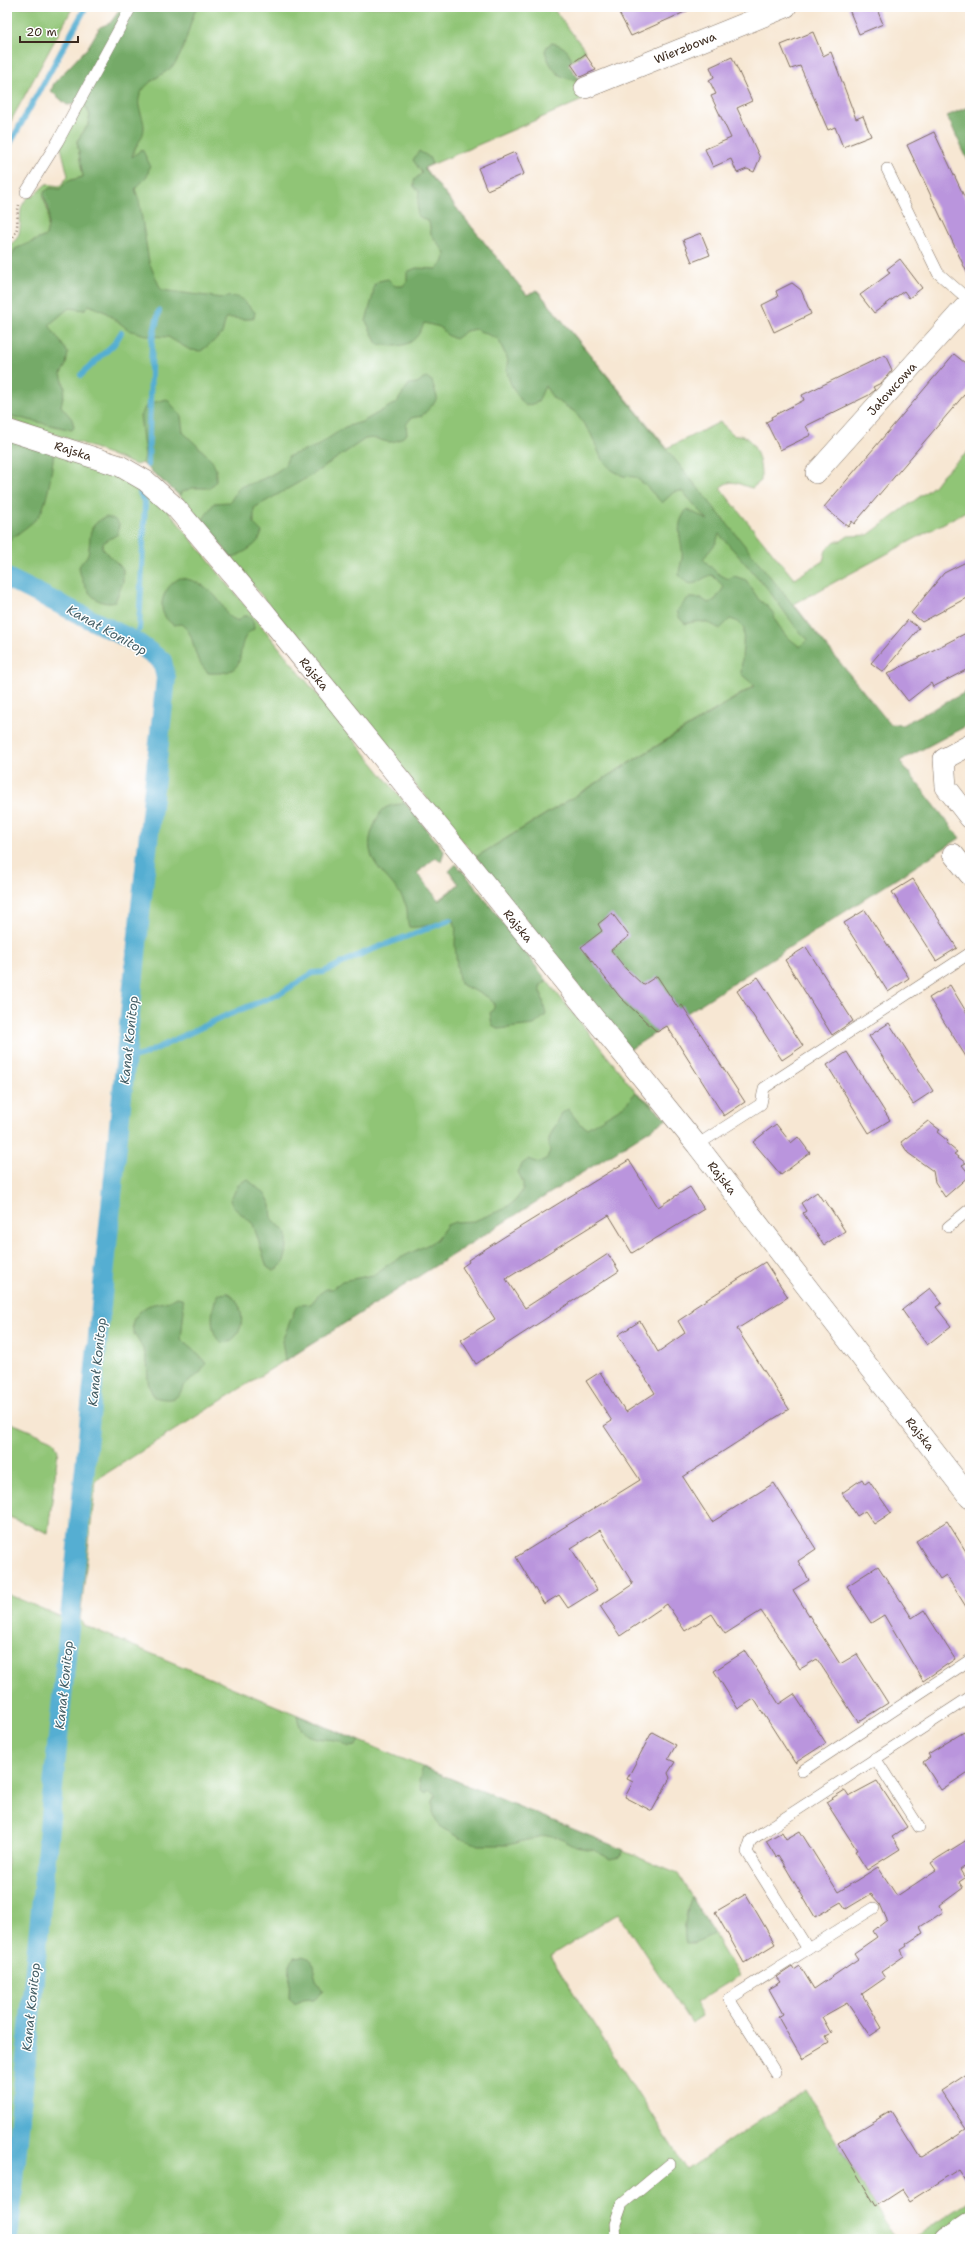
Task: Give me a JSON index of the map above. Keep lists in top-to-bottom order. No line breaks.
{"streets":{"street":["Wierzbowa","Jałowcowa","Rajska"]},"water":["Kanał Konitop"],"scale_bar":"20 m"}
